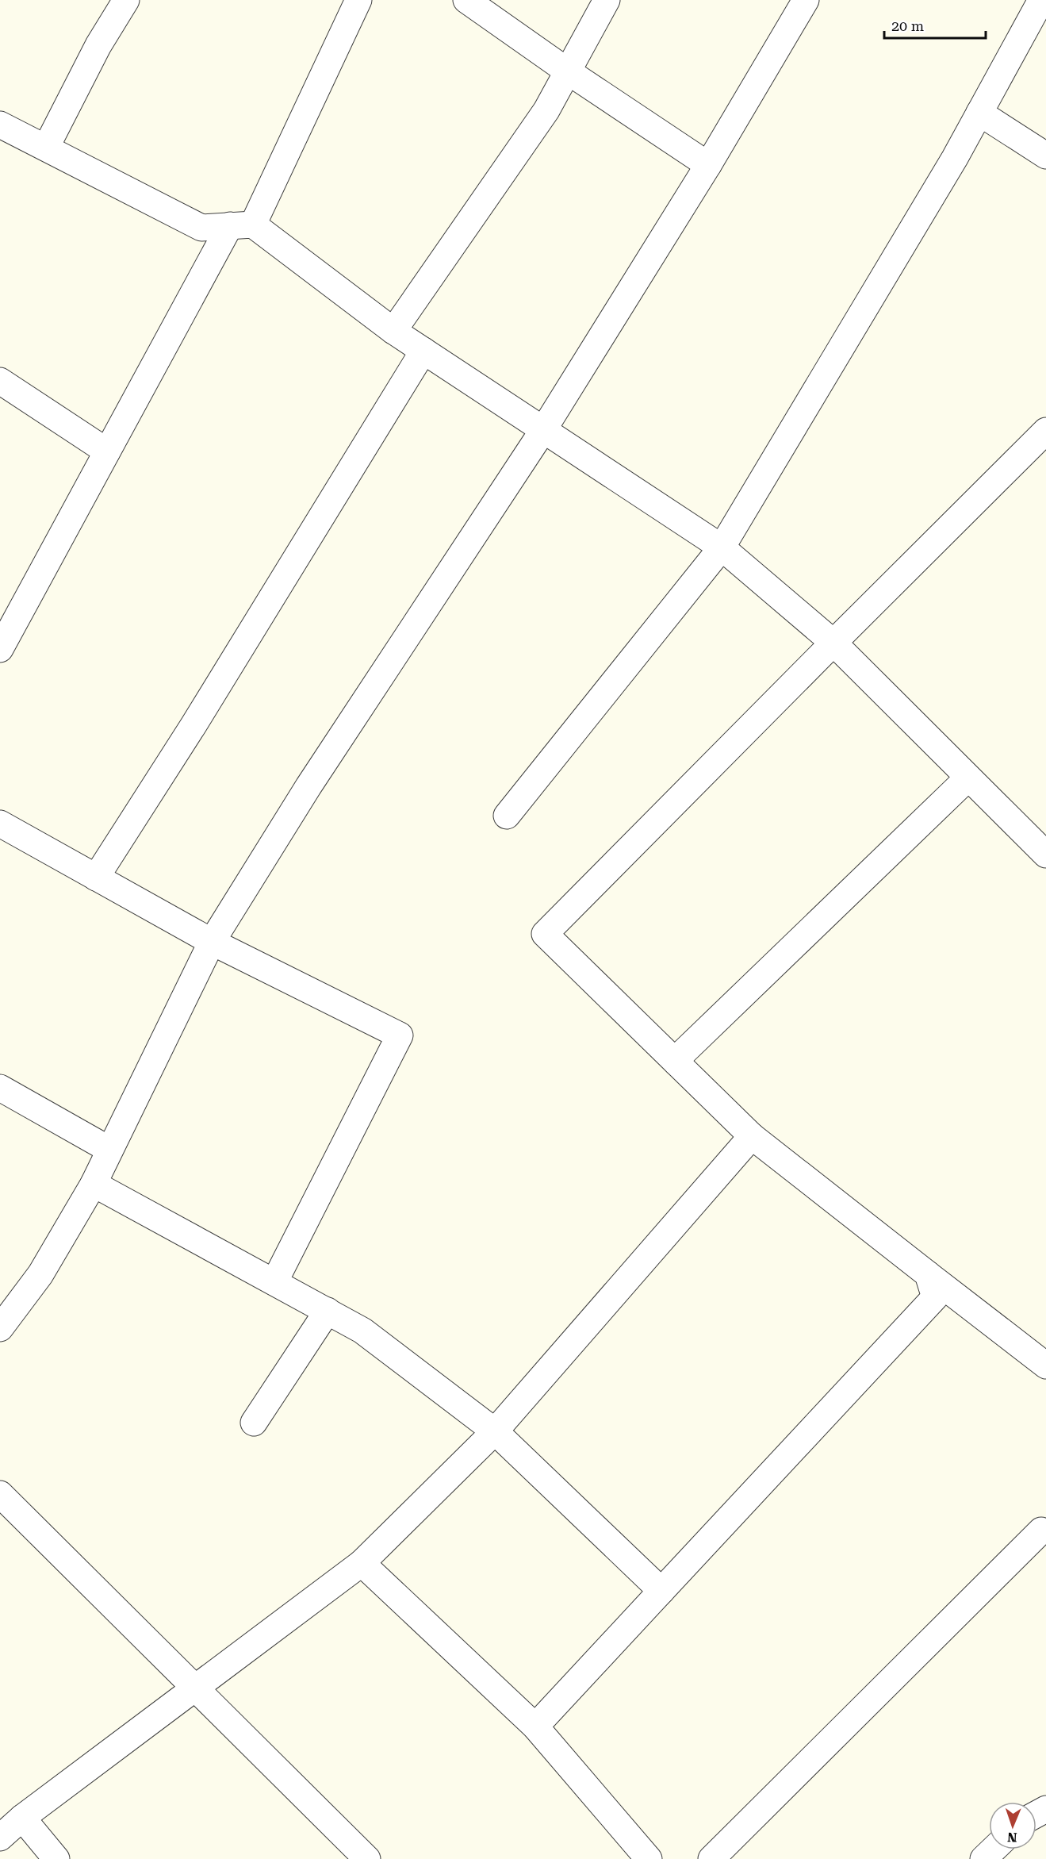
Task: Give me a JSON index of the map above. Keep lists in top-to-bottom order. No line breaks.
{"scale_bar":"20 m","north":"bottom"}
